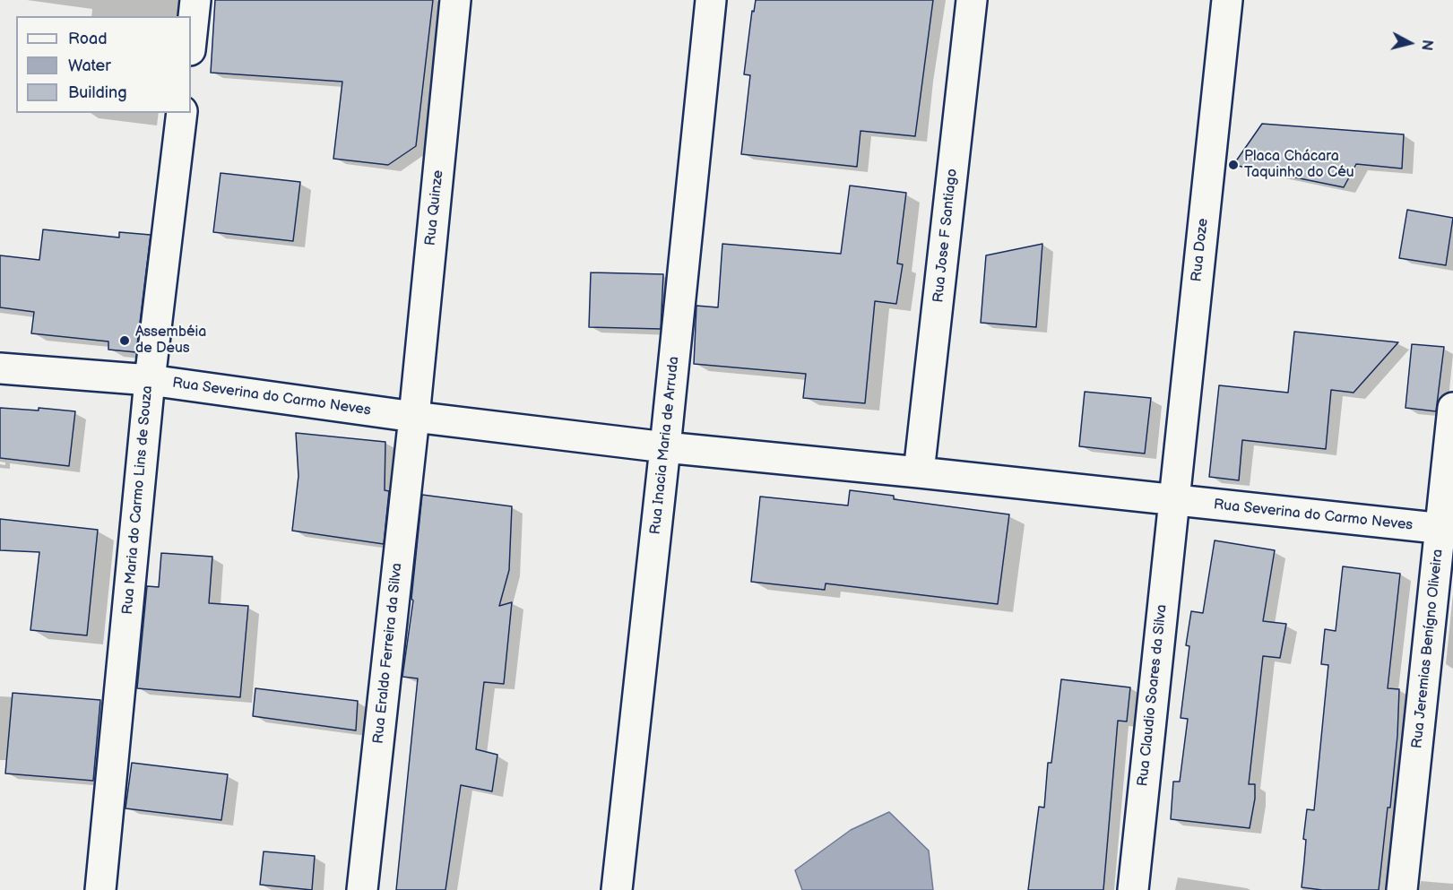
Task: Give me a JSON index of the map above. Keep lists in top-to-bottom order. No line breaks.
{"streets":{"street":["Rua Quinze","Rua Jose F Santiago","Rua Doze","Rua Severina do Carmo Neves","Rua Inacia Maria de Arruda","Rua Maria do Carmo Lins de Souza","Rua Jeremias Benígno Oliveira","Rua Eraldo Ferreira da Silva","Rua Claudio Soares da Silva"]},"crossings":[["Rua Quinze","Rua Severina do Carmo Neves"],["Rua Quinze","Rua Eraldo Ferreira da Silva"],["Rua Jose F Santiago","Rua Severina do Carmo Neves"],["Rua Doze","Rua Severina do Carmo Neves"],["Rua Doze","Rua Claudio Soares da Silva"],["Rua Severina do Carmo Neves","Rua Inacia Maria de Arruda"],["Rua Severina do Carmo Neves","Rua Maria do Carmo Lins de Souza"],["Rua Severina do Carmo Neves","Rua Jeremias Benígno Oliveira"],["Rua Severina do Carmo Neves","Rua Eraldo Ferreira da Silva"],["Rua Severina do Carmo Neves","Rua Claudio Soares da Silva"]],"places":["Placa Chácara Taquinho do Céu","Assembéia de Deus"],"legend":["Road","Water","Building"],"north":"right"}
